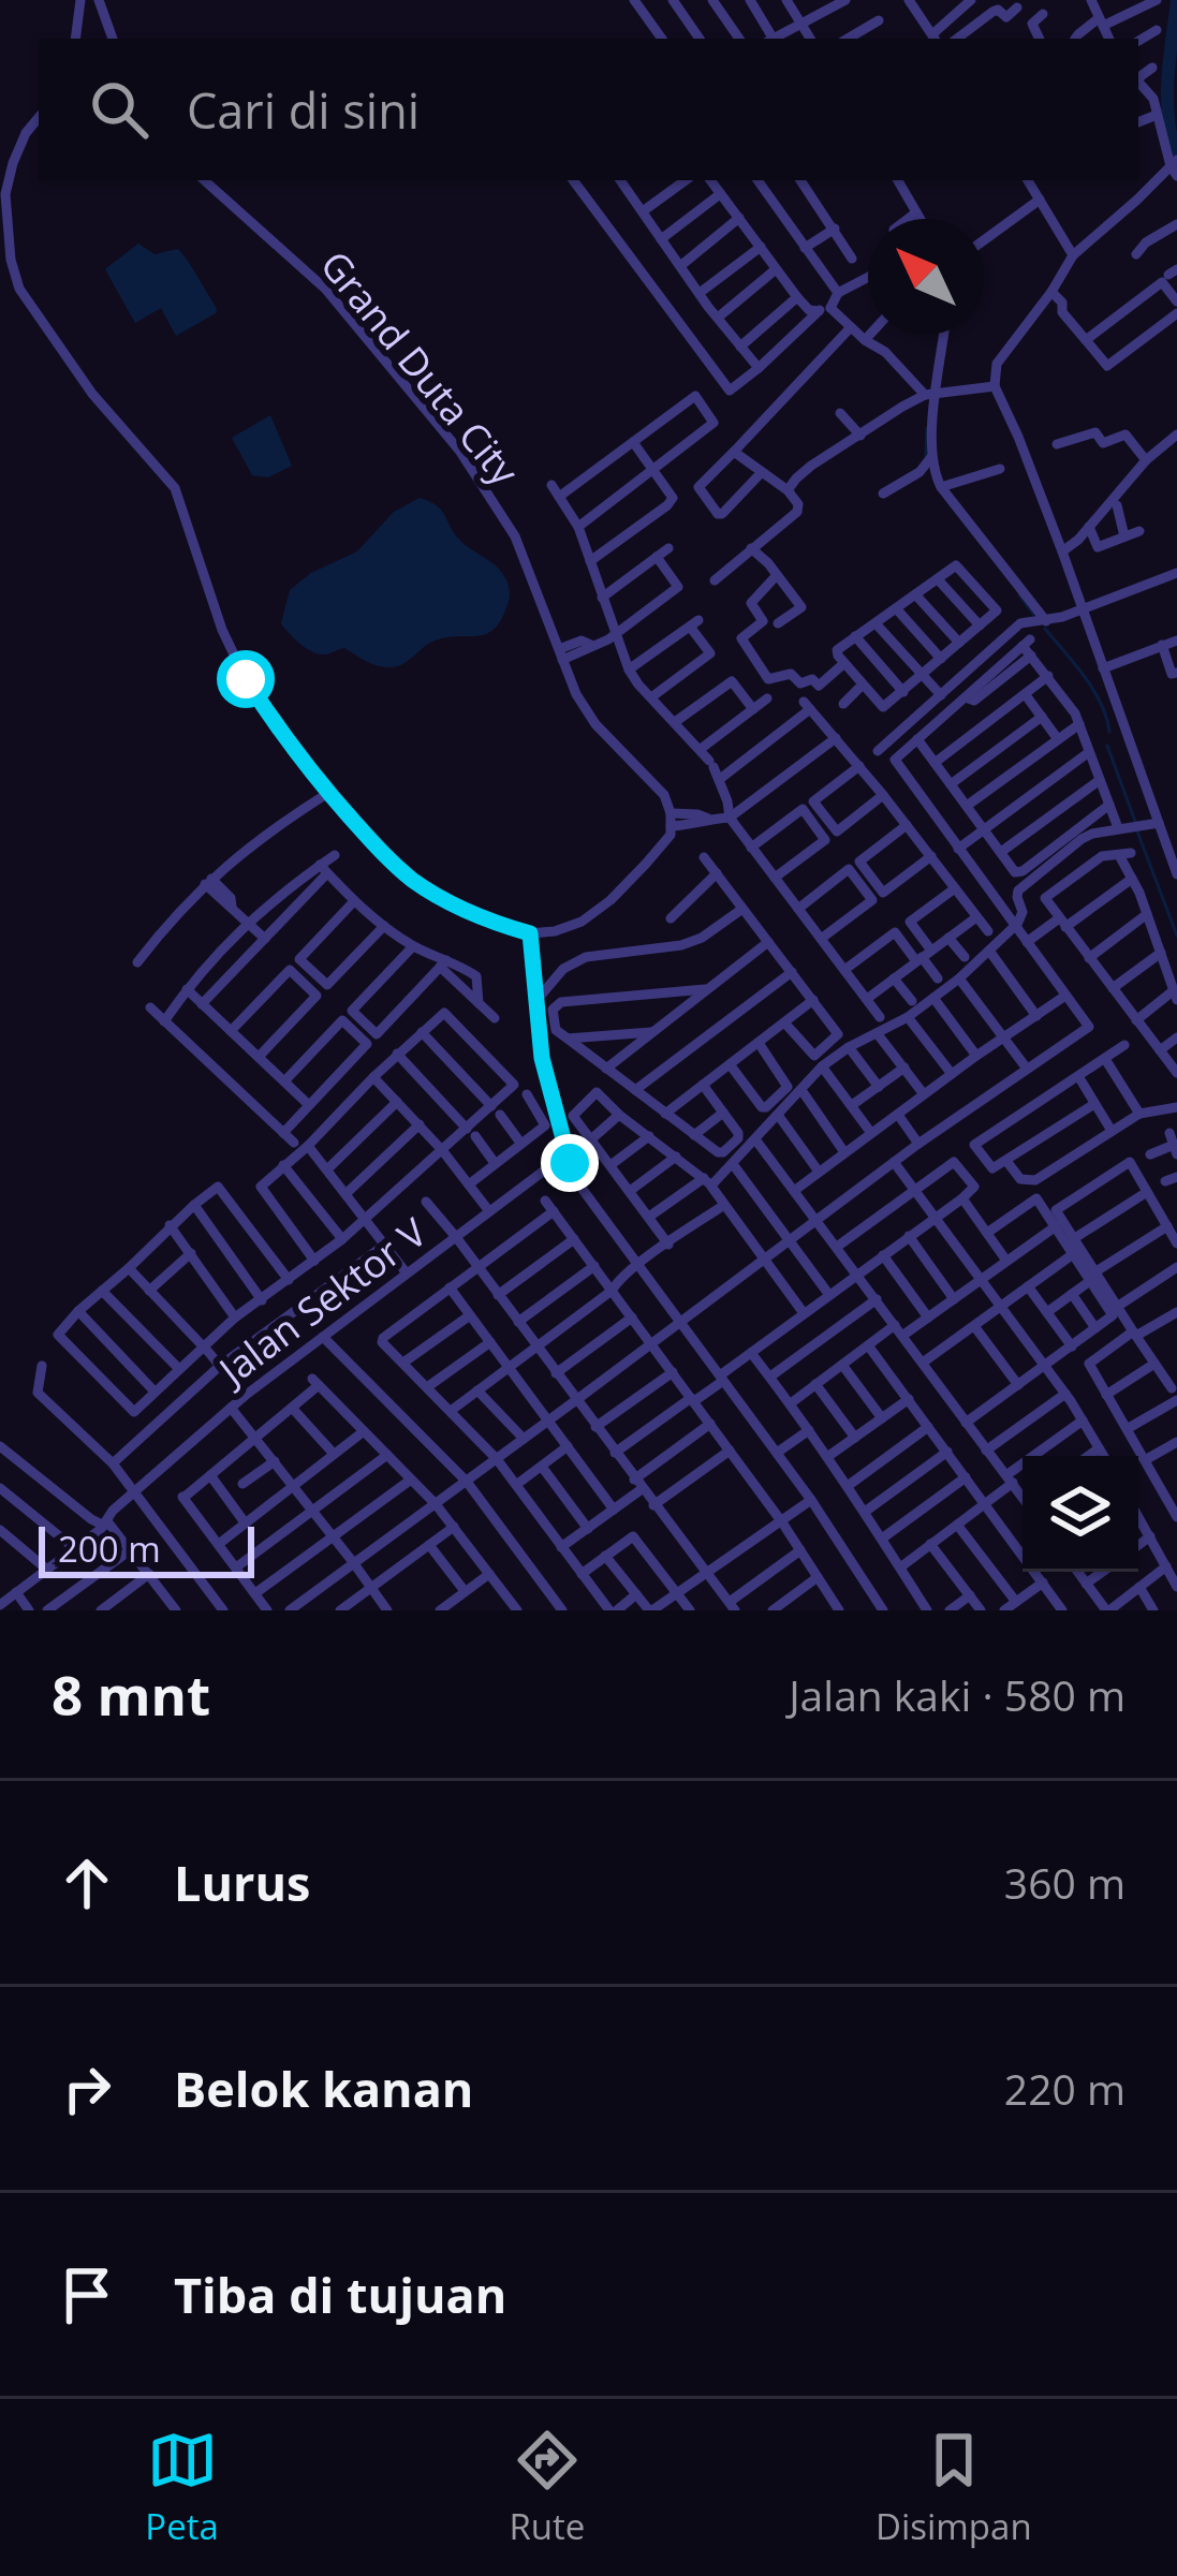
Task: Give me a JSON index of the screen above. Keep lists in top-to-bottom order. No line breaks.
{"streets":{"street":["Grand Duta City","Jalan Sektor V"]},"scale_bar":"200 m","north":"top left","page":{"search":"Cari di sini","scale":"200 m","heading":["8 mnt","Jalan kaki · 580 m"],"list":[["Lurus","360 m"],["Belok kanan","220 m"],"Tiba di tujuan"],"nav":["Peta","Rute","Disimpan"]}}
